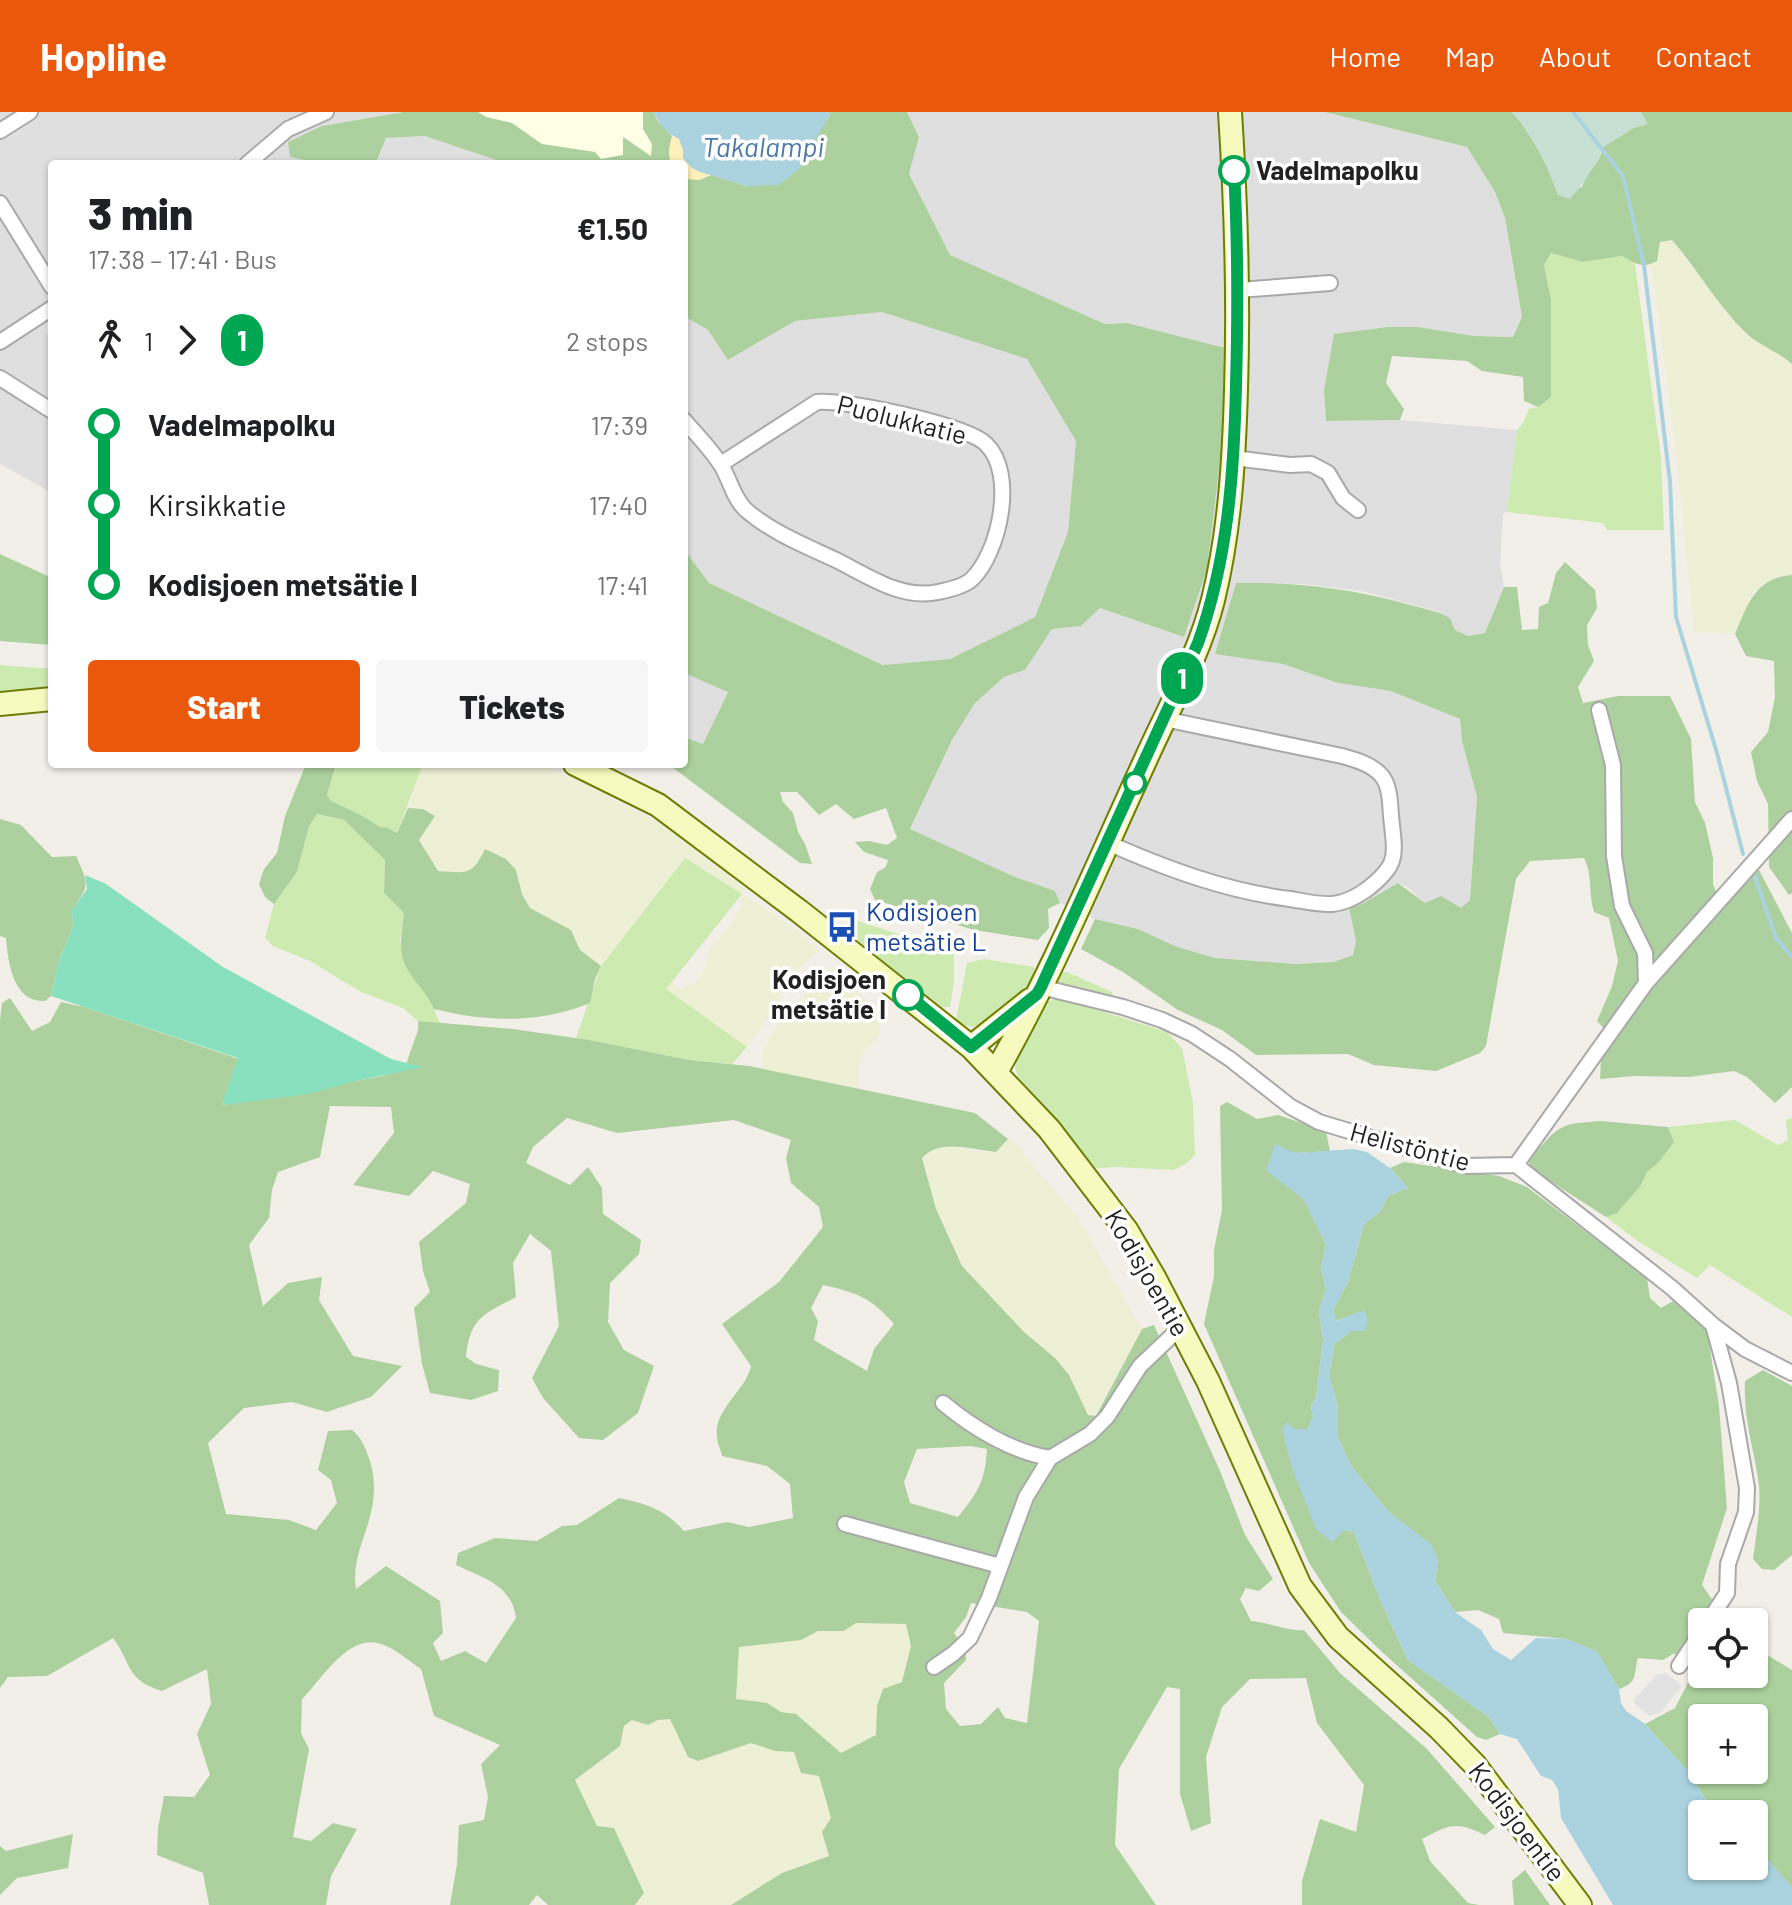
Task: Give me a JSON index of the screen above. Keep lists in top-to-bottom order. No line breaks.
{"streets":{"street":["Puolukkatie","Helistöntie","Kodisjoentie"]},"water":["Takalampi"],"places":{"other":["Vadelmapolku","Kodisjoen metsätie I"],"bus stop":["Kodisjoen metsätie L"]},"lines":["bus line 1"],"page":{"header":"Hopline","nav":["Home","Map","About","Contact"],"on_map":"1","heading":["3 min","17:38 – 17:41 · Bus","€1.50"],"legs":["1","1","2 stops"],"list":[{"name":"Vadelmapolku","value":"17:39"},{"name":"Kirsikkatie","value":"17:40"},{"name":"Kodisjoen metsätie I","value":"17:41"}],"buttons":["Start","Tickets"],"map_buttons":["+","−"]}}
